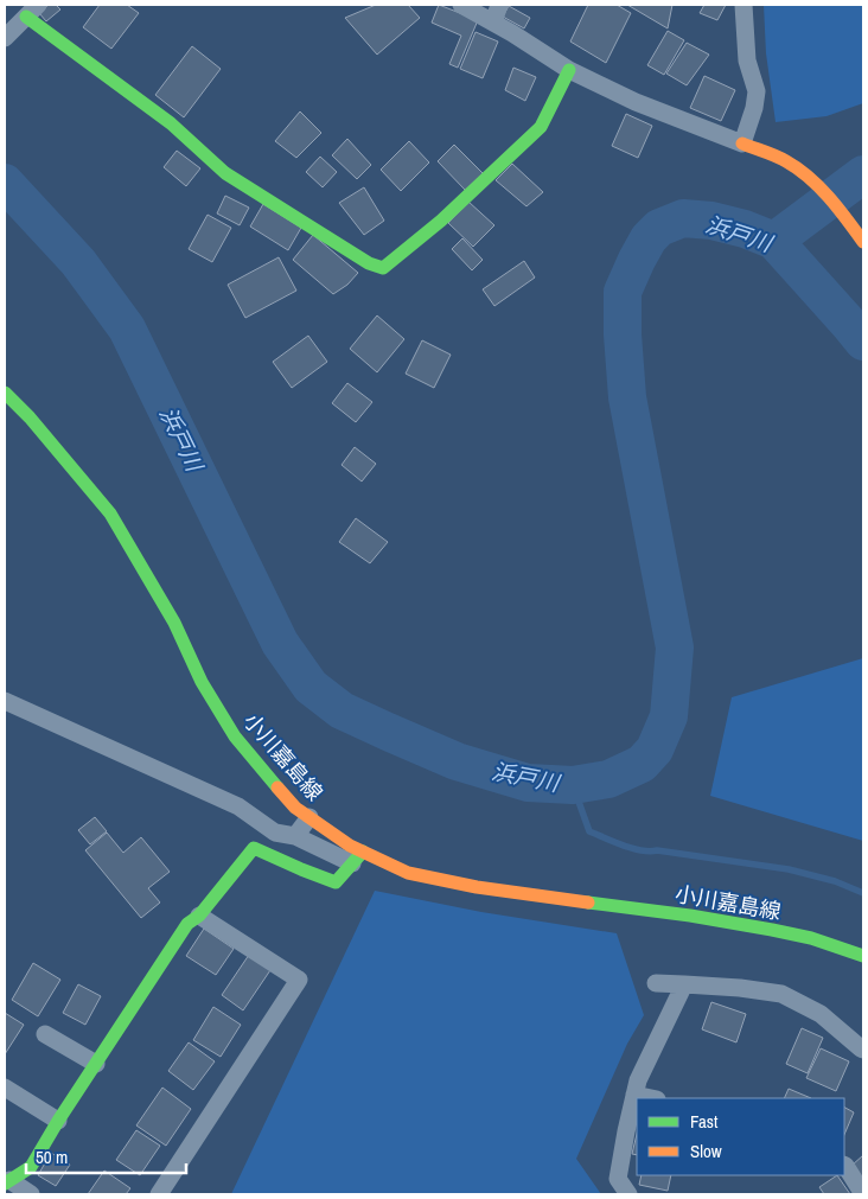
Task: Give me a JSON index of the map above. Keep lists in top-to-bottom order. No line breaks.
{"streets":{"street":["小川嘉島線"]},"water":["浜戸川"],"legend":["Fast","Slow"],"scale_bar":"50 m"}
